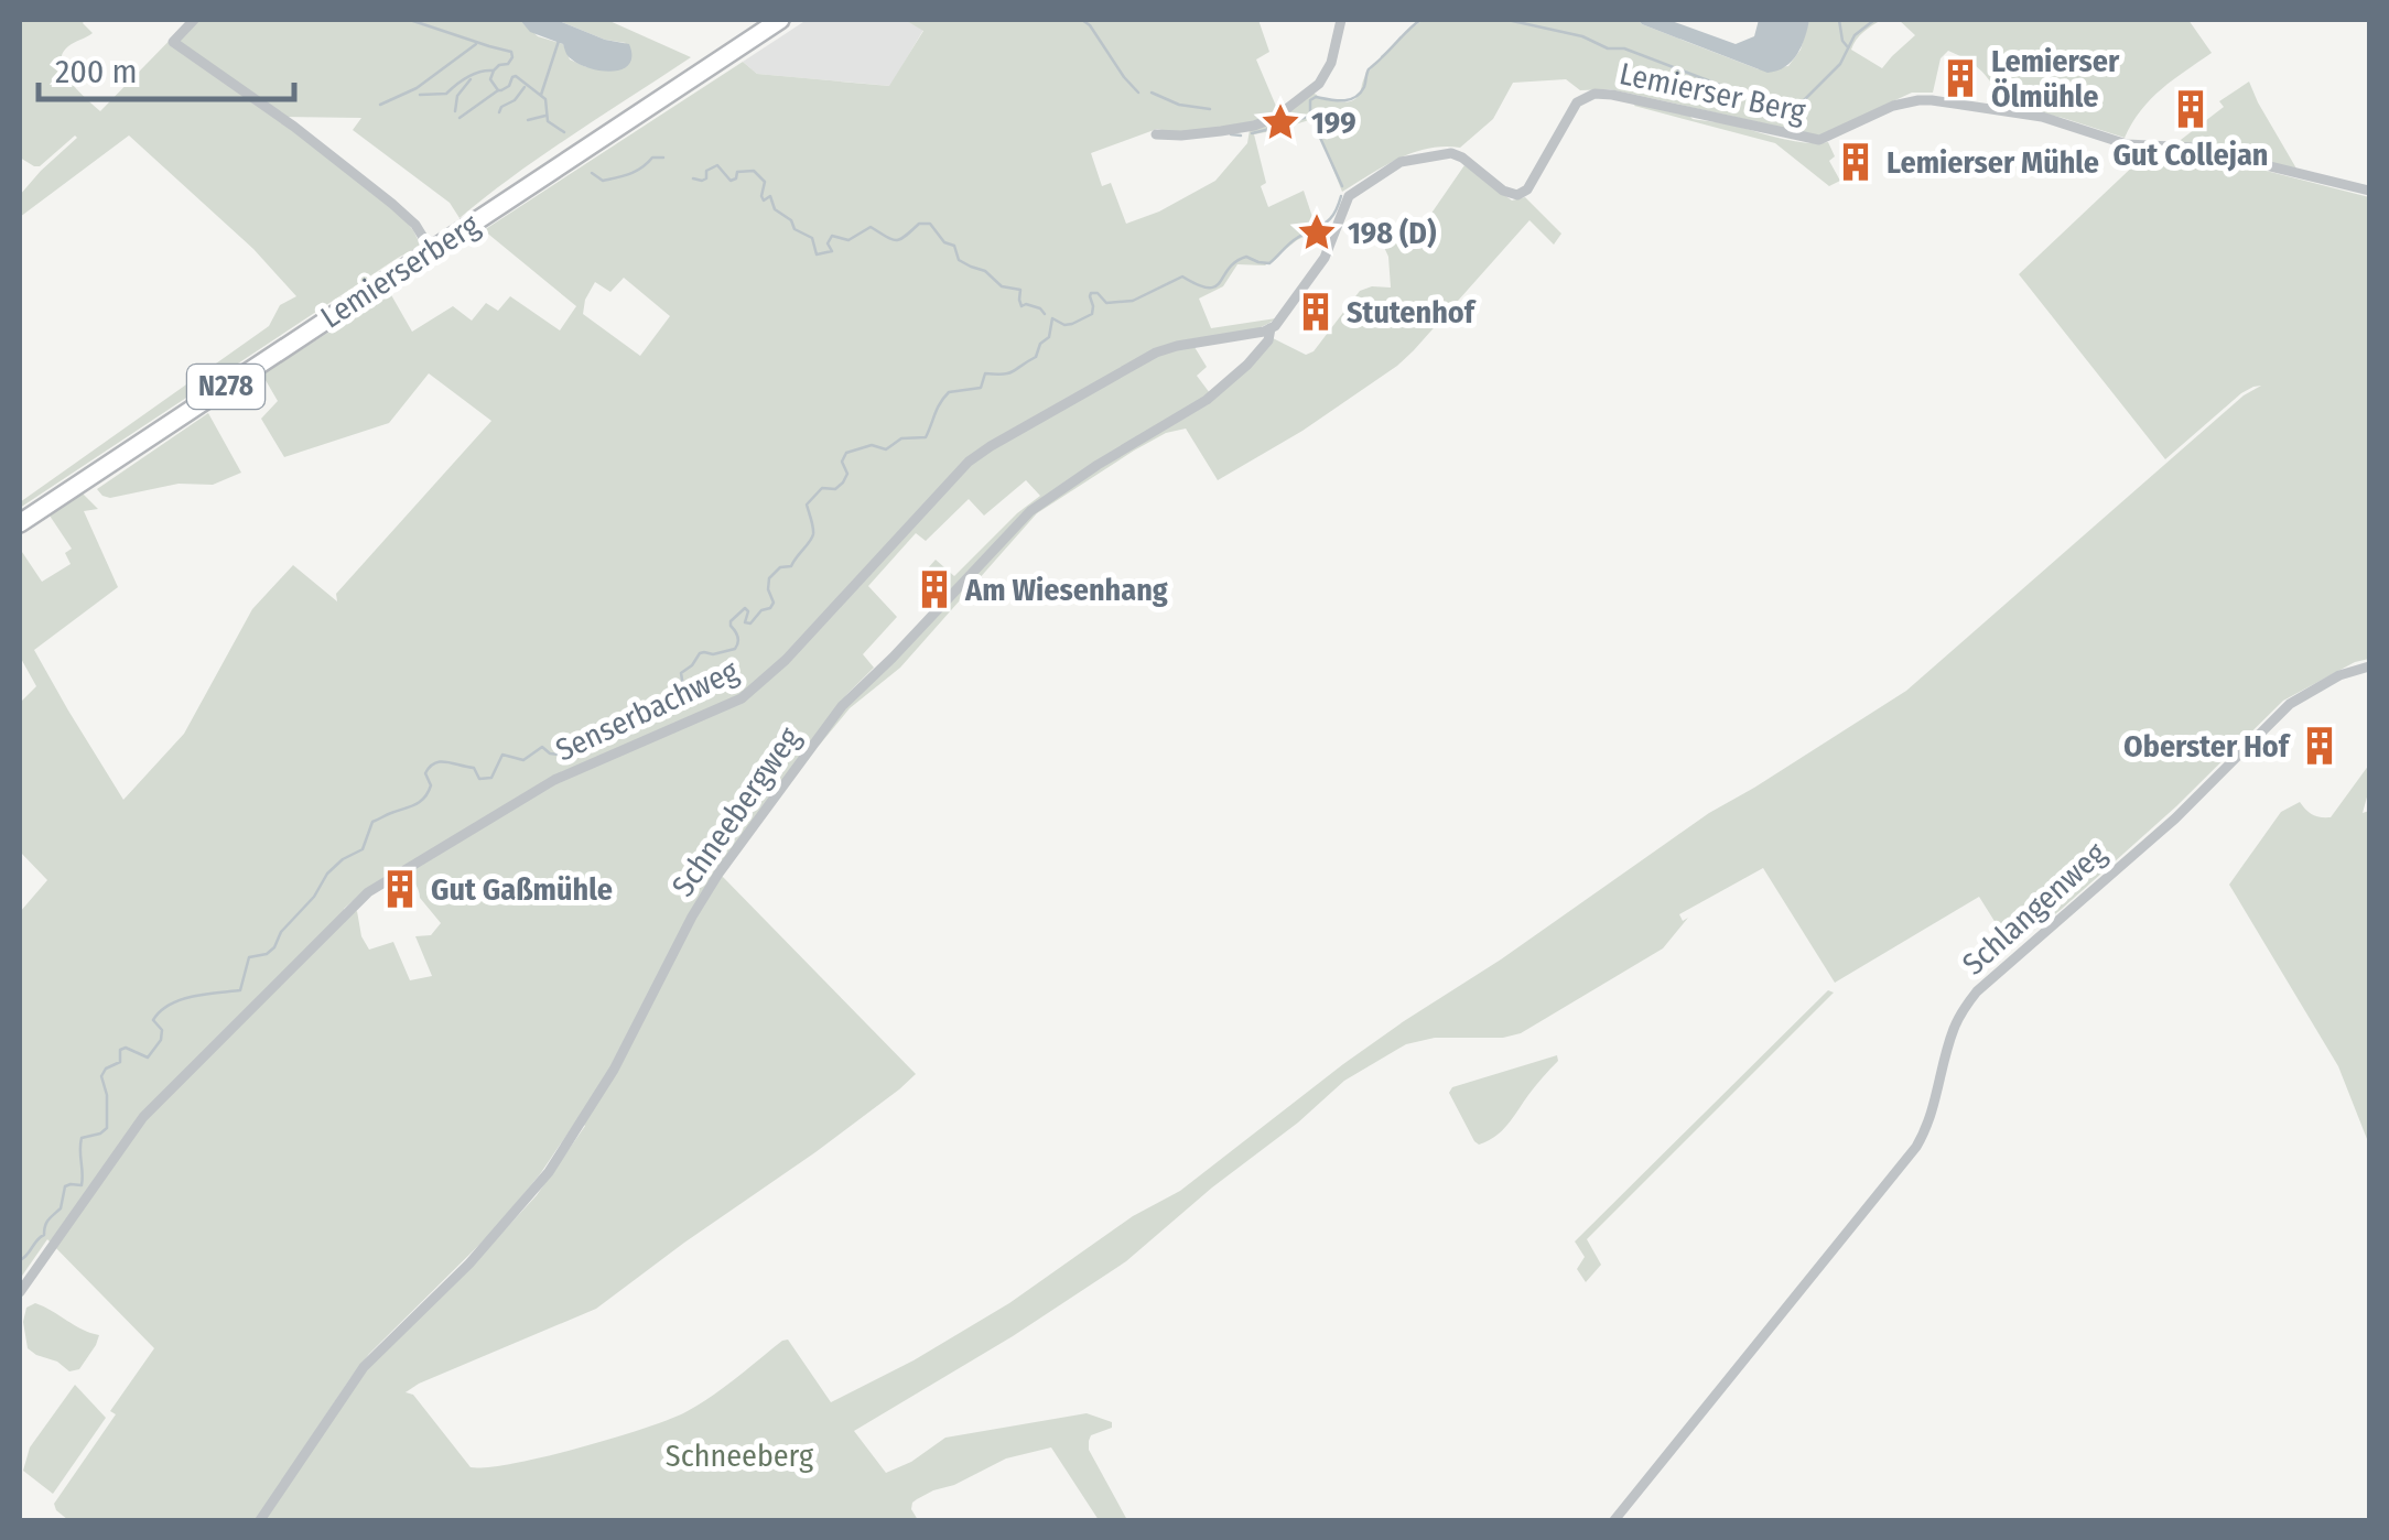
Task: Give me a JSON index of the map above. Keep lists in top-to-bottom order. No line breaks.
{"streets":{"main road":["Lemierserberg","N278"],"street":["Lemierser Berg","Senserbachweg","Schneebergweg","Schlangenweg"]},"crossings":[["Lemierser Berg","Senserbachweg"],["Lemierser Berg","Schneebergweg"],["Senserbachweg","Schneebergweg"]],"parks":["Schneeberg"],"places":{"building":["Lemierser Ölmühle","Gut Collejan","Lemierser Mühle","Stutenhof","Am Wiesenhang","Oberster Hof","Gut Gaßmühle"],"place":["199","198 (D)"]},"scale_bar":"200 m"}
